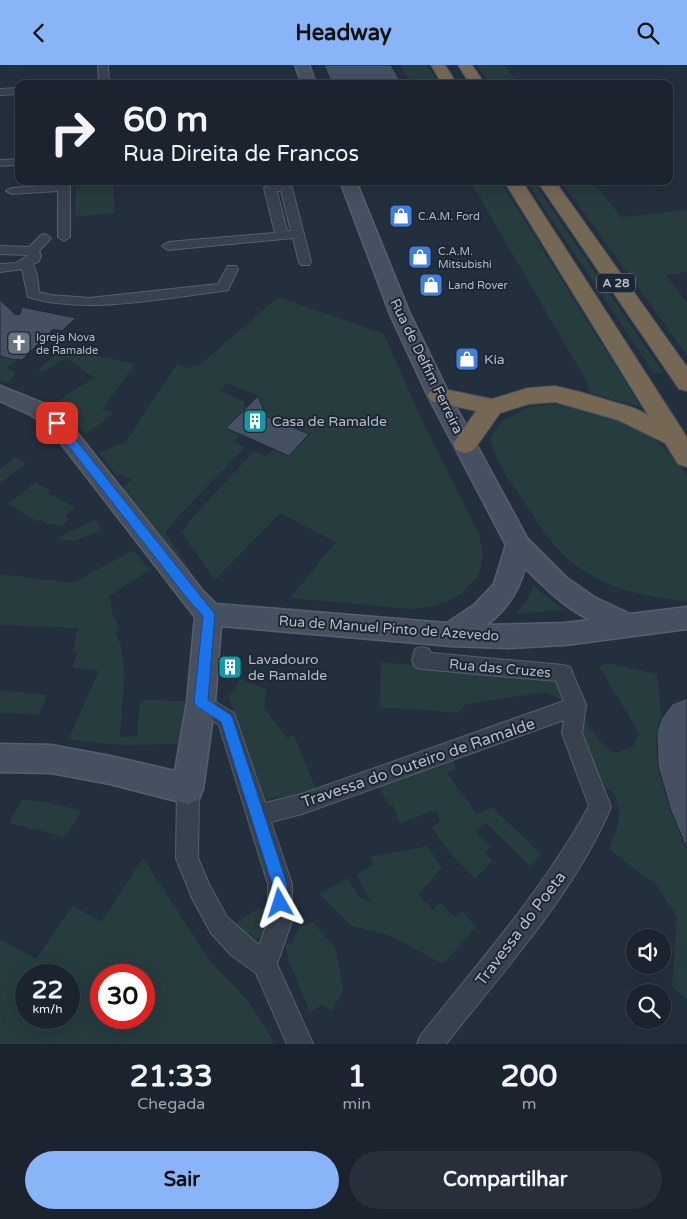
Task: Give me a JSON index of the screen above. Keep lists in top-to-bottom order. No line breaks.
{"streets":{"highway":["A 28"],"street":["Rua de Delfim Ferreira","Rua de Manuel Pinto de Azevedo","Rua das Cruzes","Travessa do Outeiro de Ramalde","Travessa do Poeta"]},"crossings":[["Rua de Delfim Ferreira","Rua de Manuel Pinto de Azevedo"],["Rua das Cruzes","Travessa do Outeiro de Ramalde"],["Rua das Cruzes","Travessa do Poeta"]],"places":{"shop":["C.A.M. Ford","C.A.M. Mitsubishi","Land Rover","Kia"],"church":["Igreja Nova de Ramalde"],"building":["Casa de Ramalde","Lavadouro de Ramalde"]},"page":{"header":"Headway","turn":["60 m","Rua Direita de Francos"],"speed":"22 km/h","limit":"30","eta":["21:33","Chegada","1","min","200","m"],"buttons":["Sair","Compartilhar"]}}
